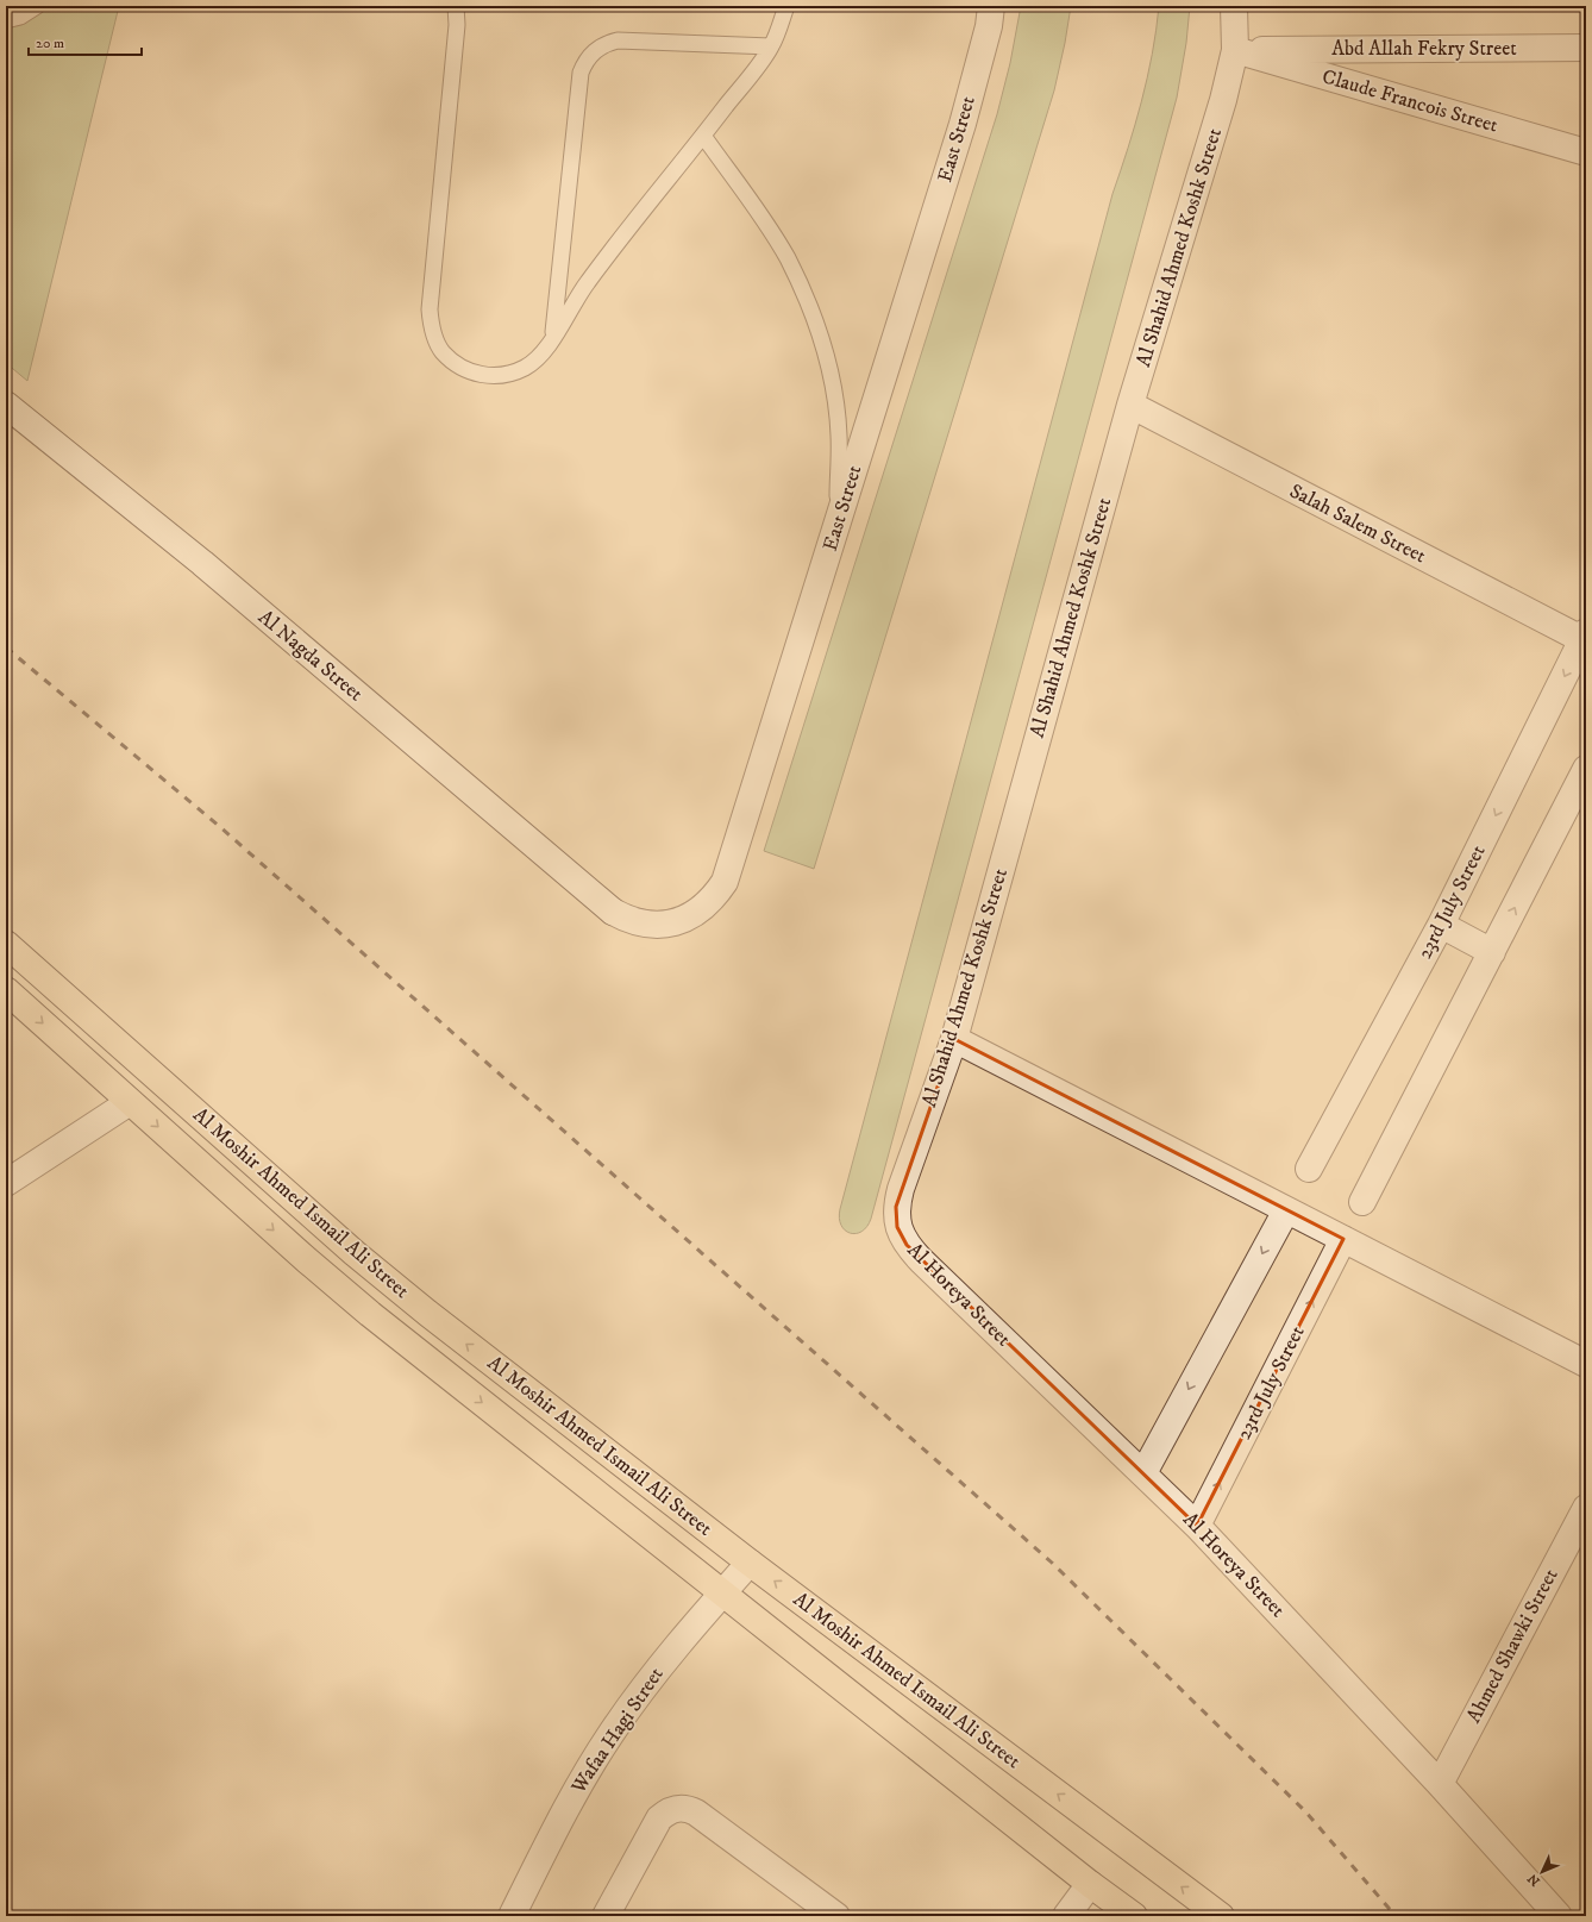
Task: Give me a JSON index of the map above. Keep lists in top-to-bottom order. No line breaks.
{"streets":{"main road":["Al Moshir Ahmed Ismail Ali Street"],"street":["Abd Allah Fekry Street","Claude Francois Street","East Street","Al Shahid Ahmed Koshk Street","Salah Salem Street","Al Nagda Street","23rd July Street","Al Horeya Street","Ahmed Shawki Street","Wafaa Hagi Street"]},"crossings":[["Abd Allah Fekry Street","Claude Francois Street"],["Abd Allah Fekry Street","Al Shahid Ahmed Koshk Street"],["Claude Francois Street","Al Shahid Ahmed Koshk Street"],["East Street","Al Nagda Street"],["Al Shahid Ahmed Koshk Street","Salah Salem Street"],["Al Shahid Ahmed Koshk Street","Al Horeya Street"],["Salah Salem Street","23rd July Street"],["23rd July Street","Al Horeya Street"],["Al Moshir Ahmed Ismail Ali Street","Wafaa Hagi Street"],["Al Horeya Street","Ahmed Shawki Street"]],"scale_bar":"20 m","north":"bottom left"}
